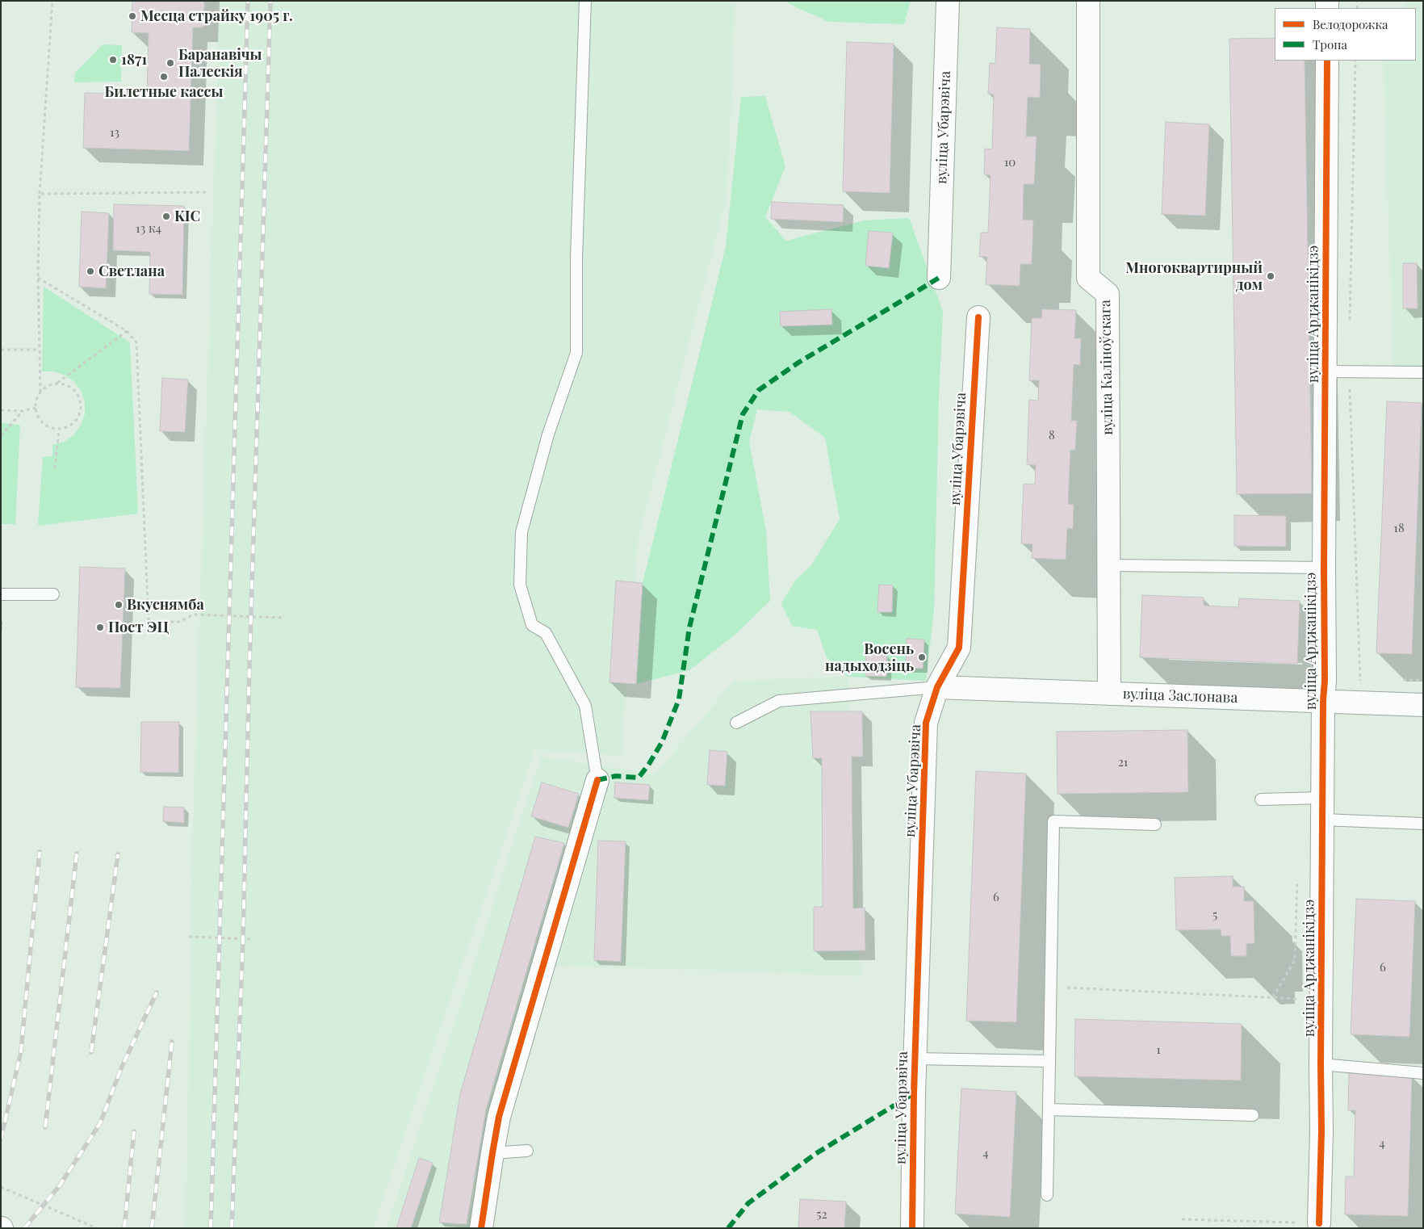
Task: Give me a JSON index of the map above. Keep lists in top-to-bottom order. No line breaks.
{"streets":{"street":["вуліца Убарэвіча","вуліца Арджанікідзэ","вуліца Каліноўскага","вуліца Заслонава"]},"crossings":[["вуліца Убарэвіча","вуліца Заслонава"],["вуліца Арджанікідзэ","вуліца Заслонава"],["вуліца Каліноўскага","вуліца Заслонава"]],"places":["Месца страйку 1905 г.","1871","Баранавічы Палескія","Билетные кассы","KIC","Светлана","Многоквартирный дом","Вкуснямба","Пост ЭЦ","Восень надыходзіць"],"house_numbers":["13","10","13 к4","8","18","21","6","5","6","1","4","4","52"],"legend":["Велодорожка","Тропа"]}
